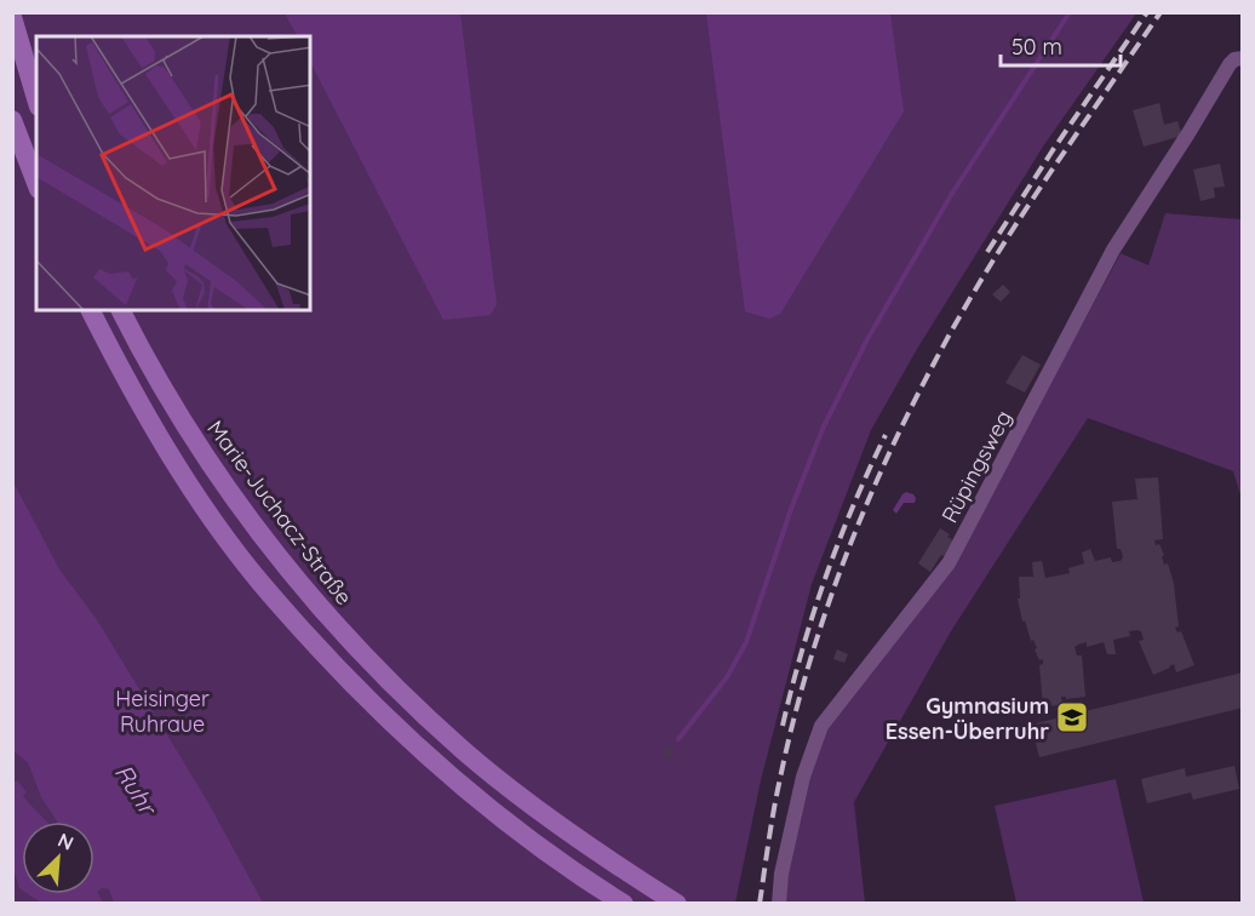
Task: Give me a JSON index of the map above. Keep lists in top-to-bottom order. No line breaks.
{"streets":{"main road":["Marie-Juchacz-Straße"],"street":["Rüpingsweg"]},"water":["Ruhr"],"parks":["Heisinger Ruhraue"],"places":{"school or university":["Gymnasium Essen-Überruhr"]},"scale_bar":"50 m","north":"top right"}
